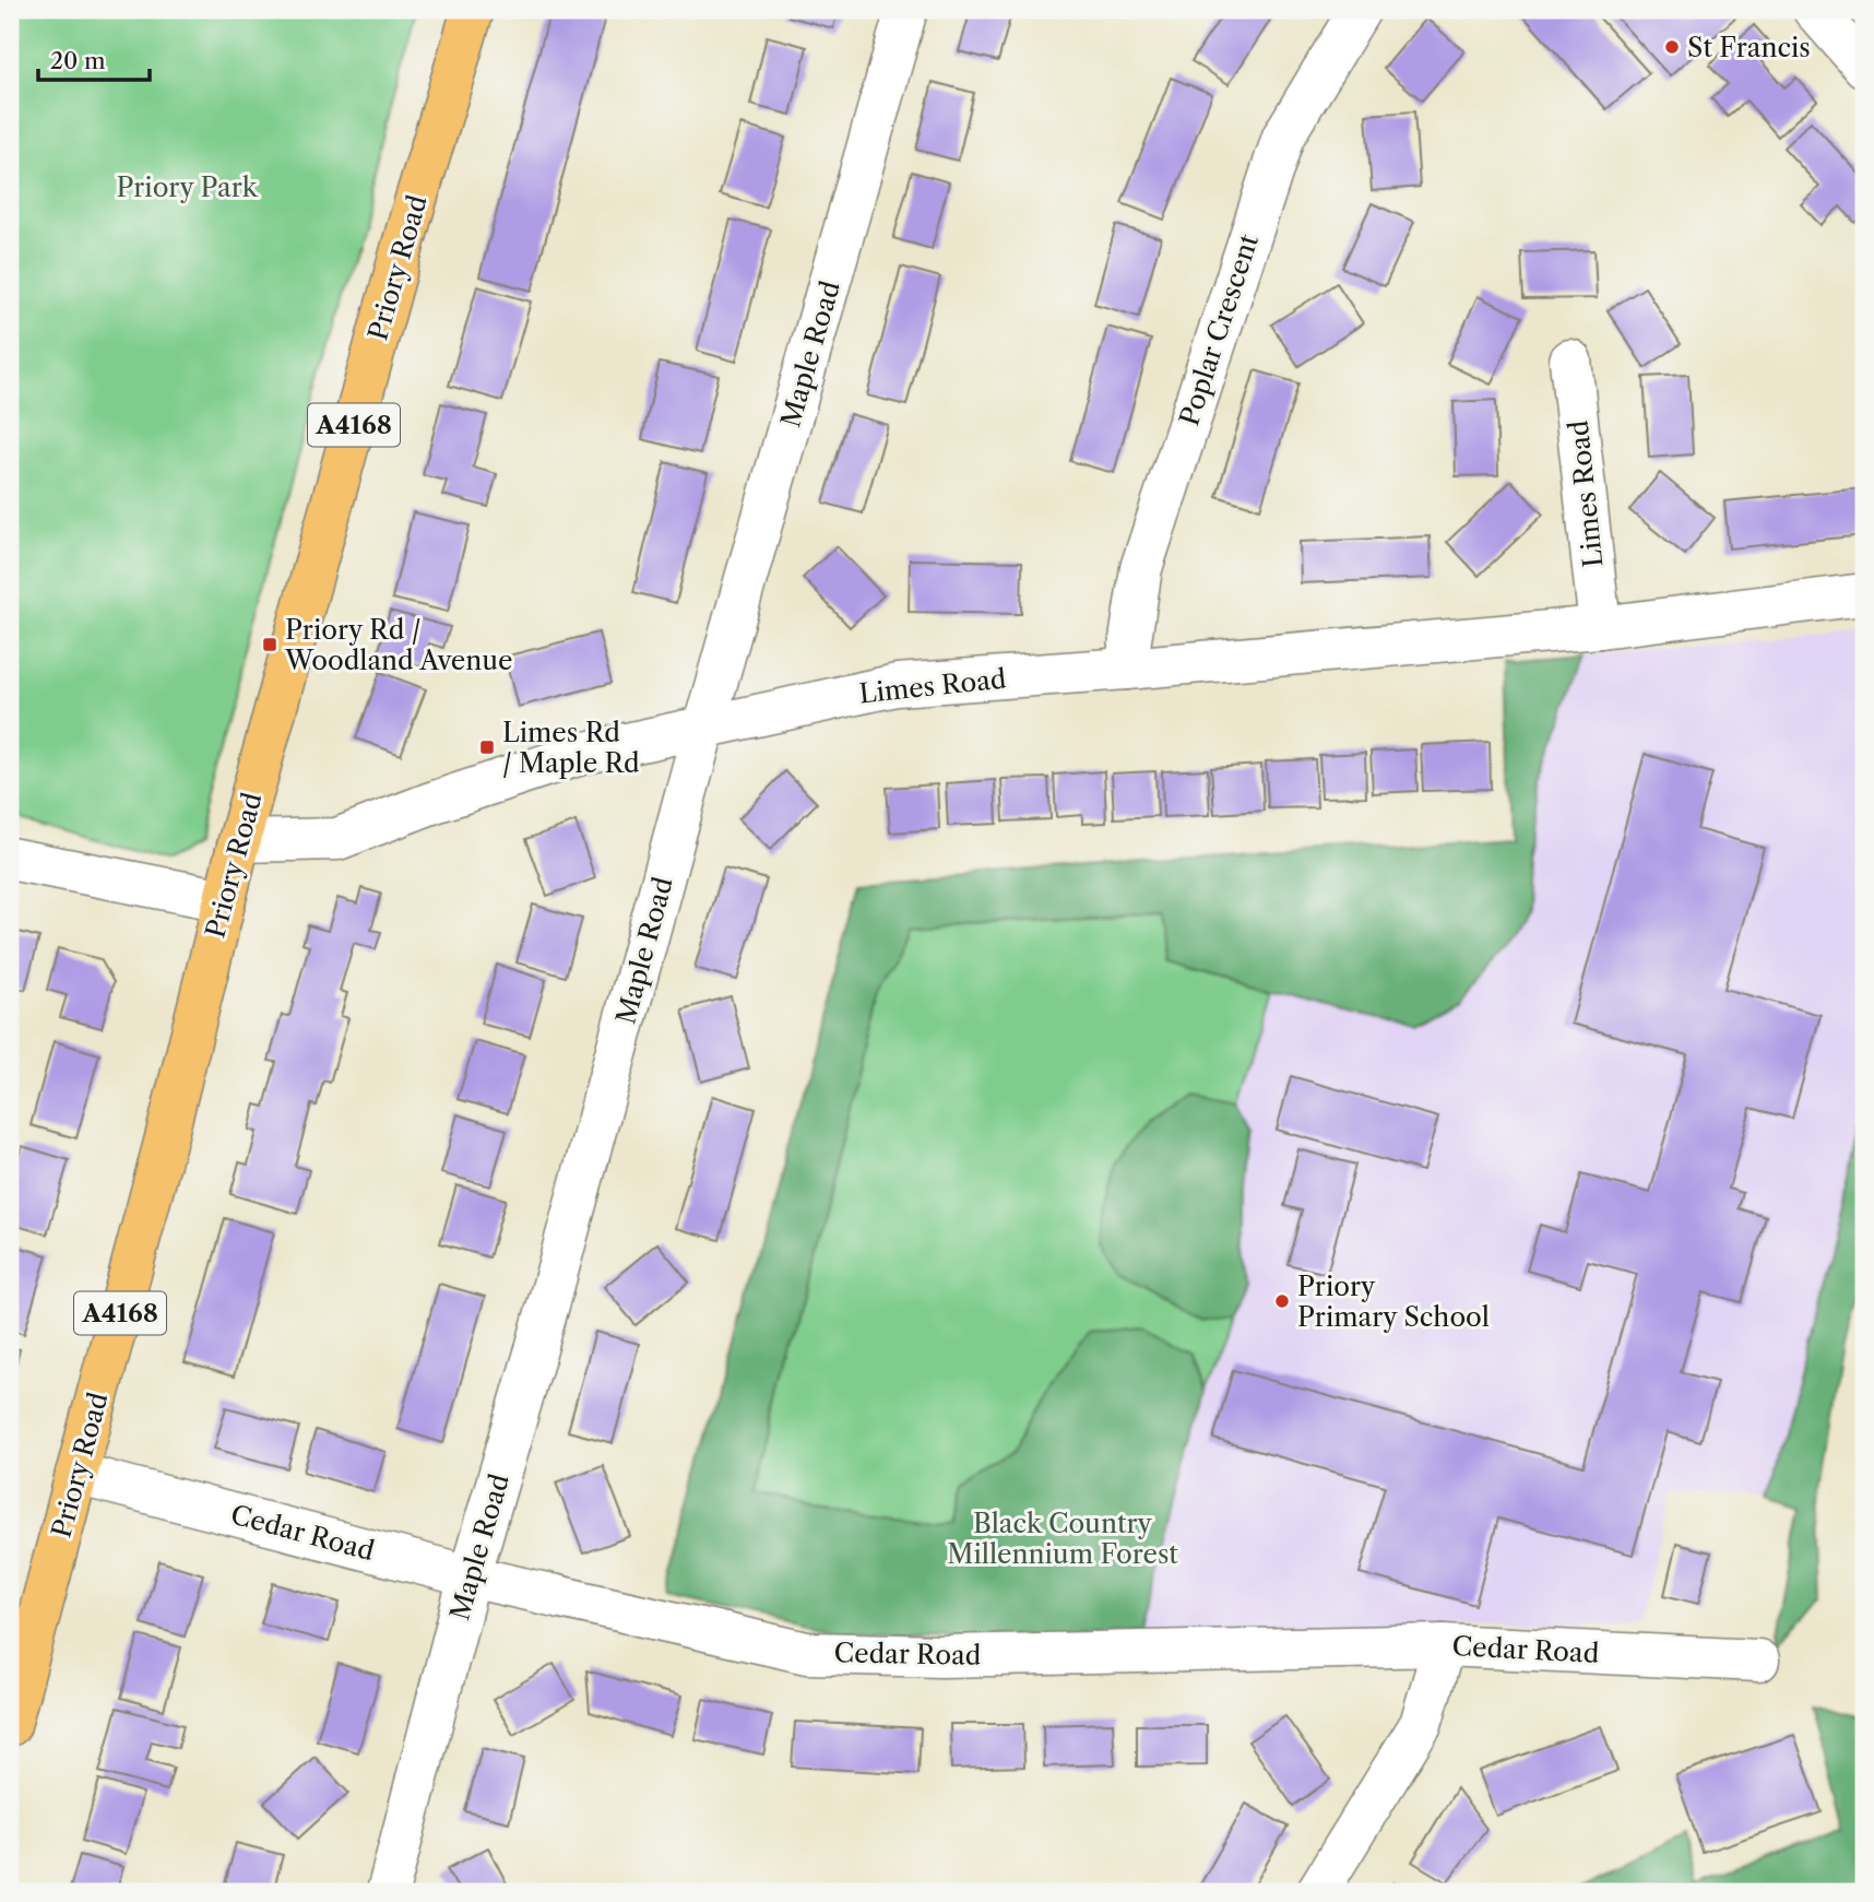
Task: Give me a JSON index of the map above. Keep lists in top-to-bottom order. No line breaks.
{"streets":{"main road":["Priory Road","A4168"],"street":["Poplar Crescent","Maple Road","Limes Road","Cedar Road"]},"crossings":[["Priory Road","Limes Road"],["Priory Road","Cedar Road"],["Poplar Crescent","Limes Road"],["Maple Road","Limes Road"],["Maple Road","Cedar Road"]],"parks":["Priory Park","Black Country Millennium Forest"],"places":{"other":["St Francis","Priory Primary School"],"transit":["Priory Rd / Woodland Avenue","Limes Rd / Maple Rd"]},"scale_bar":"20 m"}
